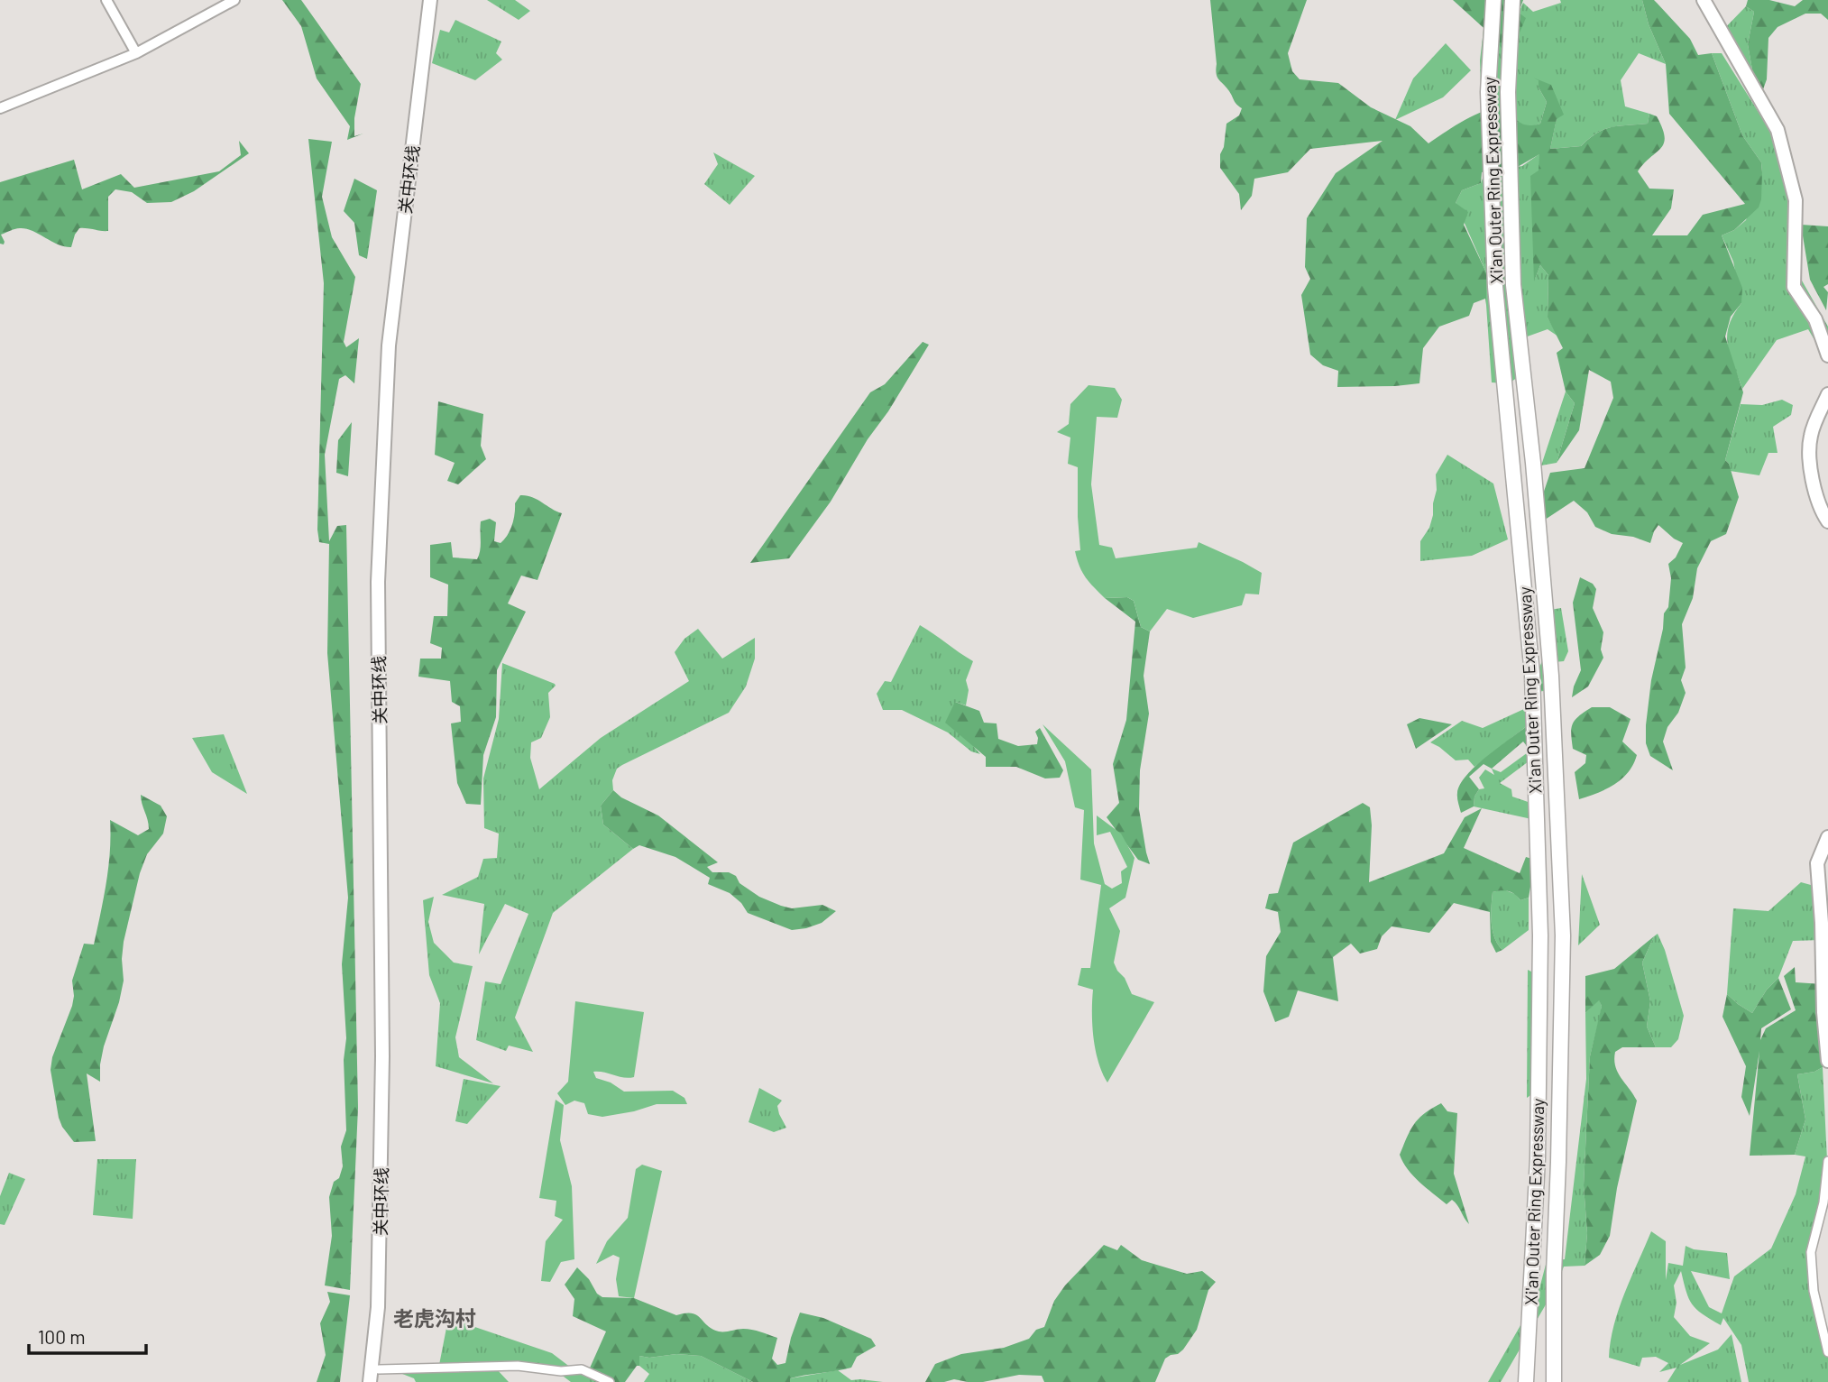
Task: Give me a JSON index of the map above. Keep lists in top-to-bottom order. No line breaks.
{"streets":{"highway":["Xi'an Outer Ring Expressway"],"main road":["关中环线"]},"districts":["老虎沟村"],"scale_bar":"100 m"}
